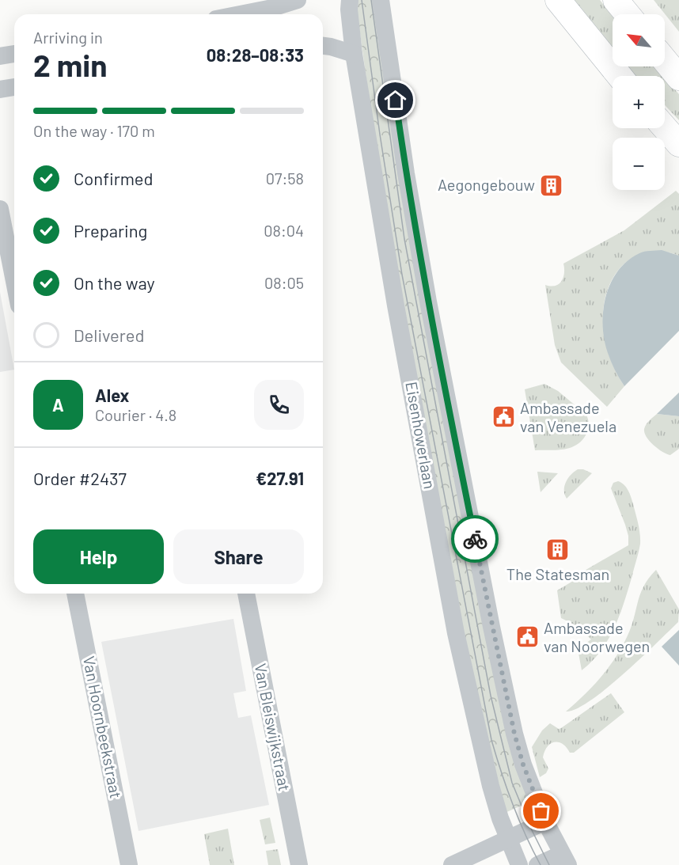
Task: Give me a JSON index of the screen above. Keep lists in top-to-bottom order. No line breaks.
{"streets":{"street":["Eisenhowerlaan","Van Hoornbeekstraat","Van Bleiswijkstraat"]},"places":{"building":["Aegongebouw","The Statesman"],"public building":["Ambassade van Venezuela","Ambassade van Noorwegen"]},"north":"top left","page":{"map_buttons":["+","−"],"heading":["2 min","Arriving in","08:28–08:33"],"panel":["Alex","Courier · 4.8","Order #2437","€27.91"],"bar":"On the way · 170 m","list":[["Confirmed","07:58"],["Preparing","08:04"],["On the way","08:05"],"Delivered"],"round":"A","buttons":["Help","Share"]}}
